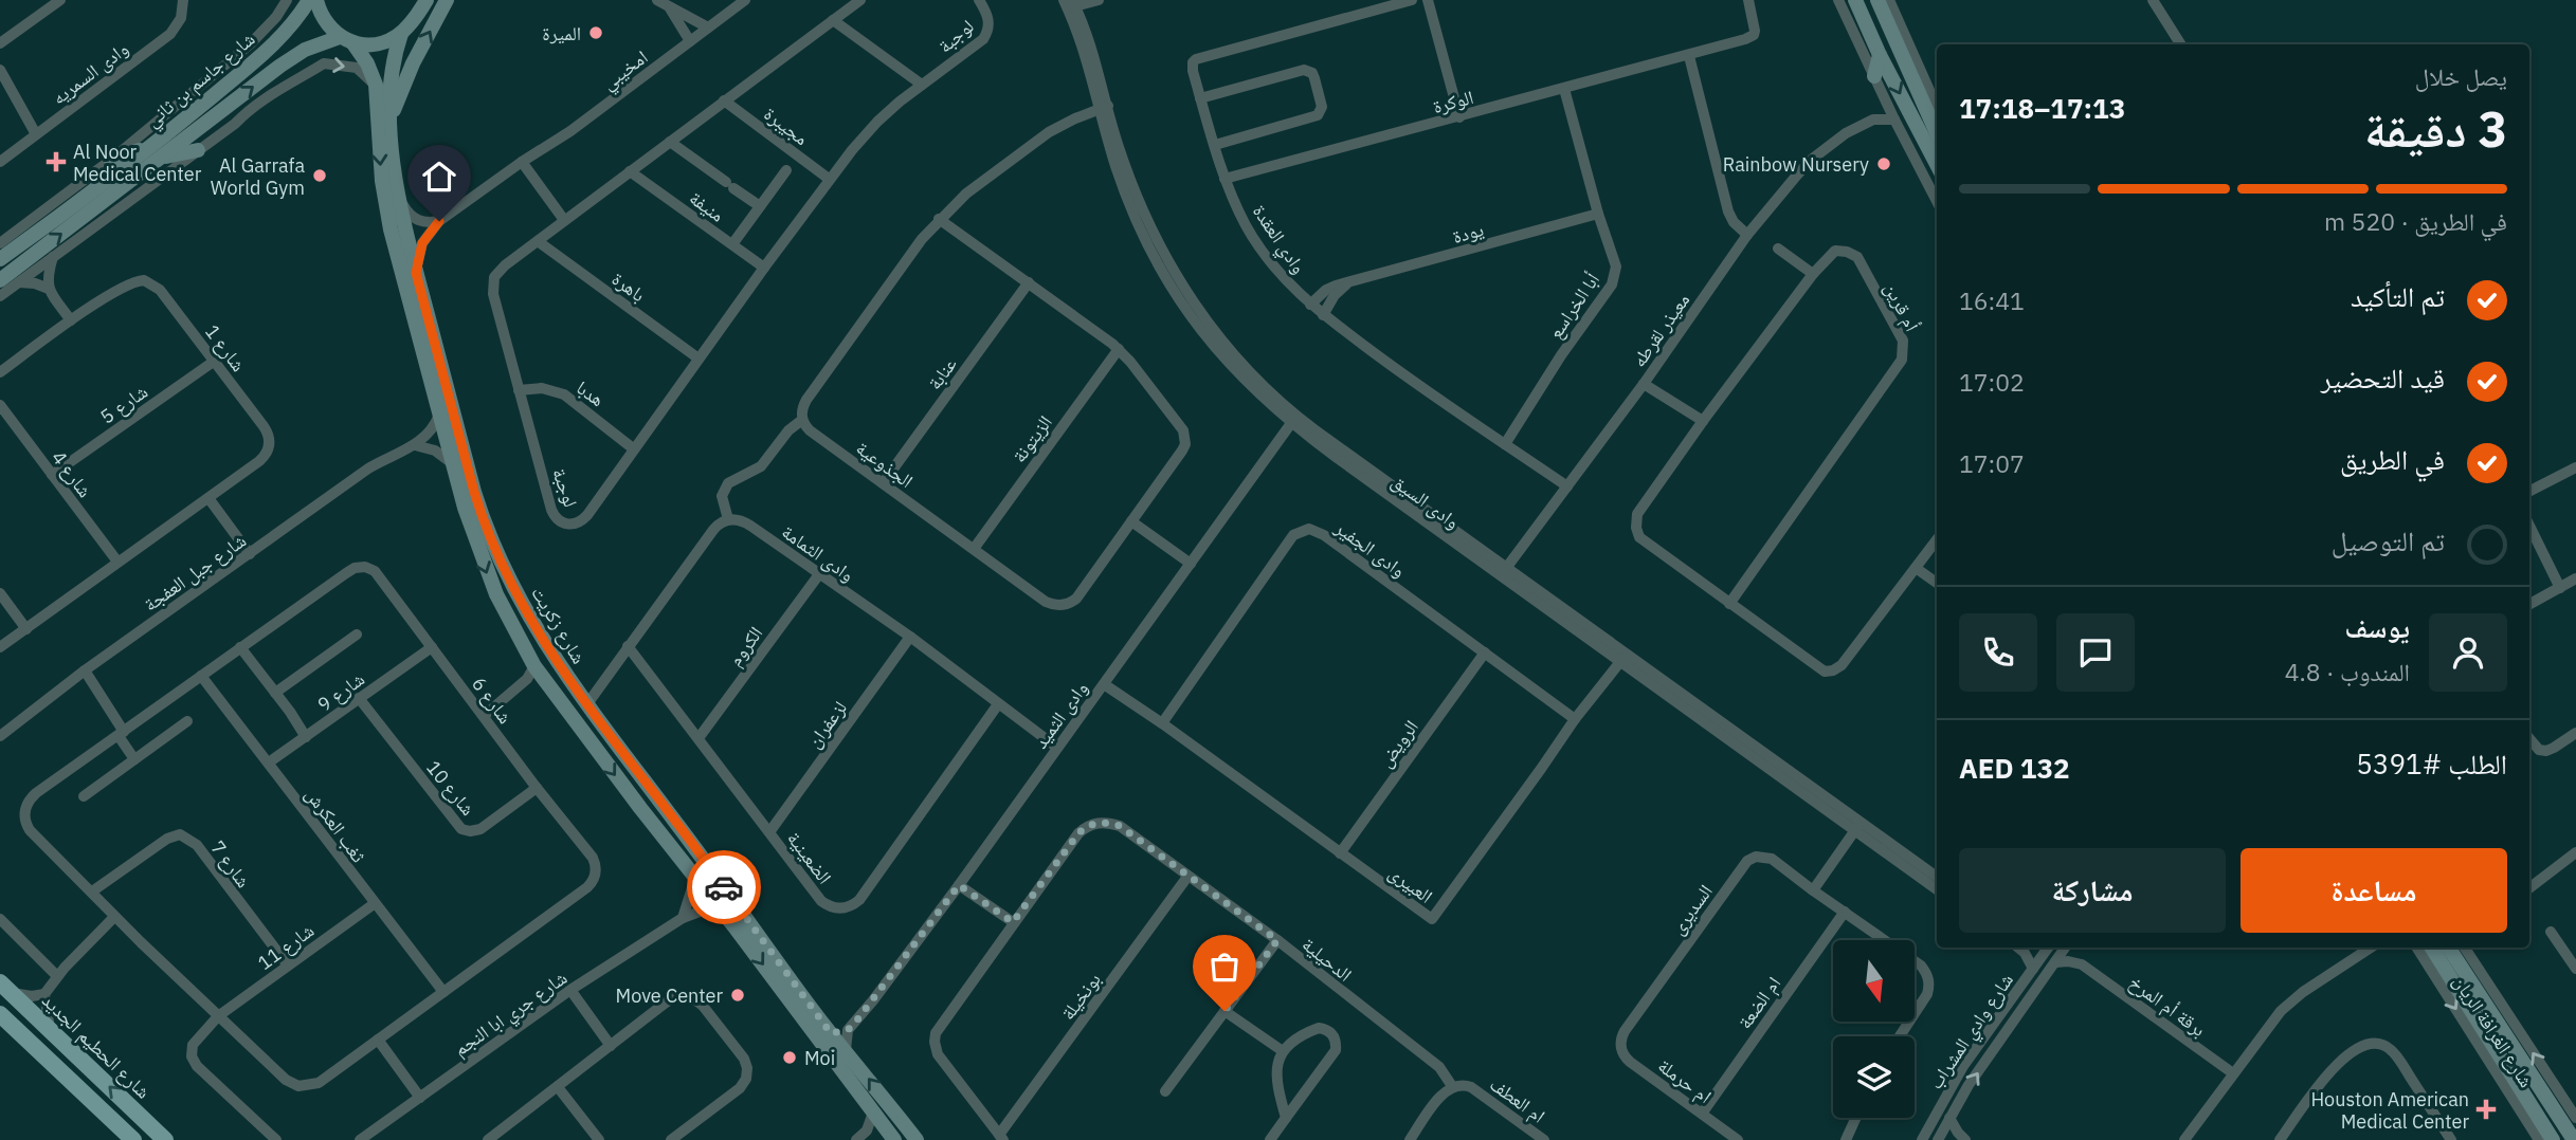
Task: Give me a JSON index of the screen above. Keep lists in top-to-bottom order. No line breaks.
{"streets":{"main road":["شارع جاسم بن ثاني","شارع زكريت","شارع الغرافة الريان","شارع الحطيم الجديد"],"street":["لوجبة","امخيبي","وادى السمريه","الوكرة","مجيبرة","منيفة","يودة","وادي العقدة","باهرة","أبا الخراسع","أم قرين","معيذر لقرطه","شارع 1","عنابة","هدبا","شارع 5","الزيتونة","الجذوعية","شارع 4","وادى السيق","وادى الجفير","وادى الثمامة","شارع جبل العفجة","الكروم","شارع 9","شارع 6","وادى الثميد","لزعفران","الرويض","شارع 10","ثغب العكرش","الضعينية","شارع 7","العبيرى","السديرى","شارع 11","الدحيلية","بونخيلة","ام الضعة","برقة أم المرخ","شارع جري ابا النجم","شارع وادي المشراب","ام حرملة","ام العطف"]},"crossings":[["لوجبة","مجيبرة"],["لوجبة","منيفة"],["لوجبة","باهرة"],["لوجبة","هدبا"],["امخيبي","شارع زكريت"],["شارع جاسم بن ثاني","شارع زكريت"],["الوكرة","وادي العقدة"],["الوكرة","أبا الخراسع"],["يودة","وادي العقدة"],["يودة","أبا الخراسع"],["وادي العقدة","أبا الخراسع"],["وادي العقدة","معيذر لقرطه"],["معيذر لقرطه","وادى السيق"],["شارع 1","شارع 5"],["شارع 1","شارع 4"],["عنابة","الجذوعية"],["شارع 5","شارع 4"],["الزيتونة","الجذوعية"],["وادى السيق","وادى الثميد"],["وادى السيق","العبيرى"],["وادى الجفير","الرويض"],["وادى الجفير","العبيرى"],["وادى الثمامة","الكروم"],["وادى الثمامة","وادى الثميد"],["وادى الثمامة","لزعفران"],["وادى الثمامة","الضعينية"],["شارع جبل العفجة","شارع زكريت"],["شارع زكريت","شارع جري ابا النجم"],["الكروم","الضعينية"],["شارع 9","شارع 6"],["شارع 9","شارع 10"],["شارع 9","ثغب العكرش"],["شارع 6","شارع 10"],["شارع 6","ثغب العكرش"],["شارع 6","شارع 7"],["شارع 6","شارع 11"],["وادى الثميد","العبيرى"],["لزعفران","الضعينية"],["الرويض","العبيرى"],["ثغب العكرش","شارع 11"],["شارع 7","شارع 11"],["السديرى","ام الضعة"],["السديرى","ام حرملة"],["الدحيلية","بونخيلة"],["الدحيلية","ام العطف"],["ام الضعة","ام حرملة"]],"places":{"other":["الميرة","Rainbow Nursery","Al Garrafa World Gym","Move Center","Moi"],"health":["Al Noor Medical Center","Houston American Medical Center"]},"north":"bottom","page":{"heading":["3 دقيقة","يصل خلال","17:13–17:18"],"panel":["يوسف","المندوب · 4.8","الطلب #5391","AED 132"],"bar":"في الطريق · 520 m","list":[["تم التأكيد","16:41"],["قيد التحضير","17:02"],["في الطريق","17:07"],"تم التوصيل"],"buttons":["مساعدة","مشاركة"]}}
